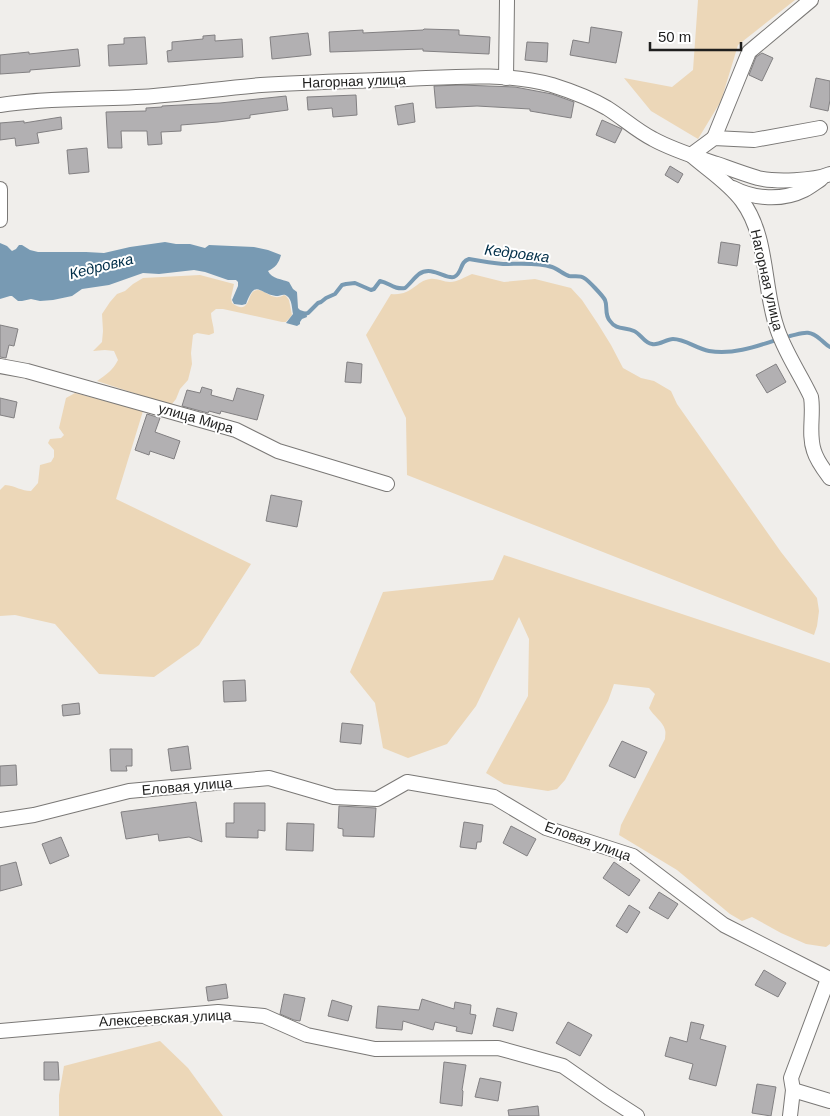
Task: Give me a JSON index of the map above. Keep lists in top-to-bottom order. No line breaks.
{"streets":{"street":["Нагорная улица","улица Мира","Еловая улица","Алексеевская улица"]},"water":["Кедровка"],"scale_bar":"50 m"}
